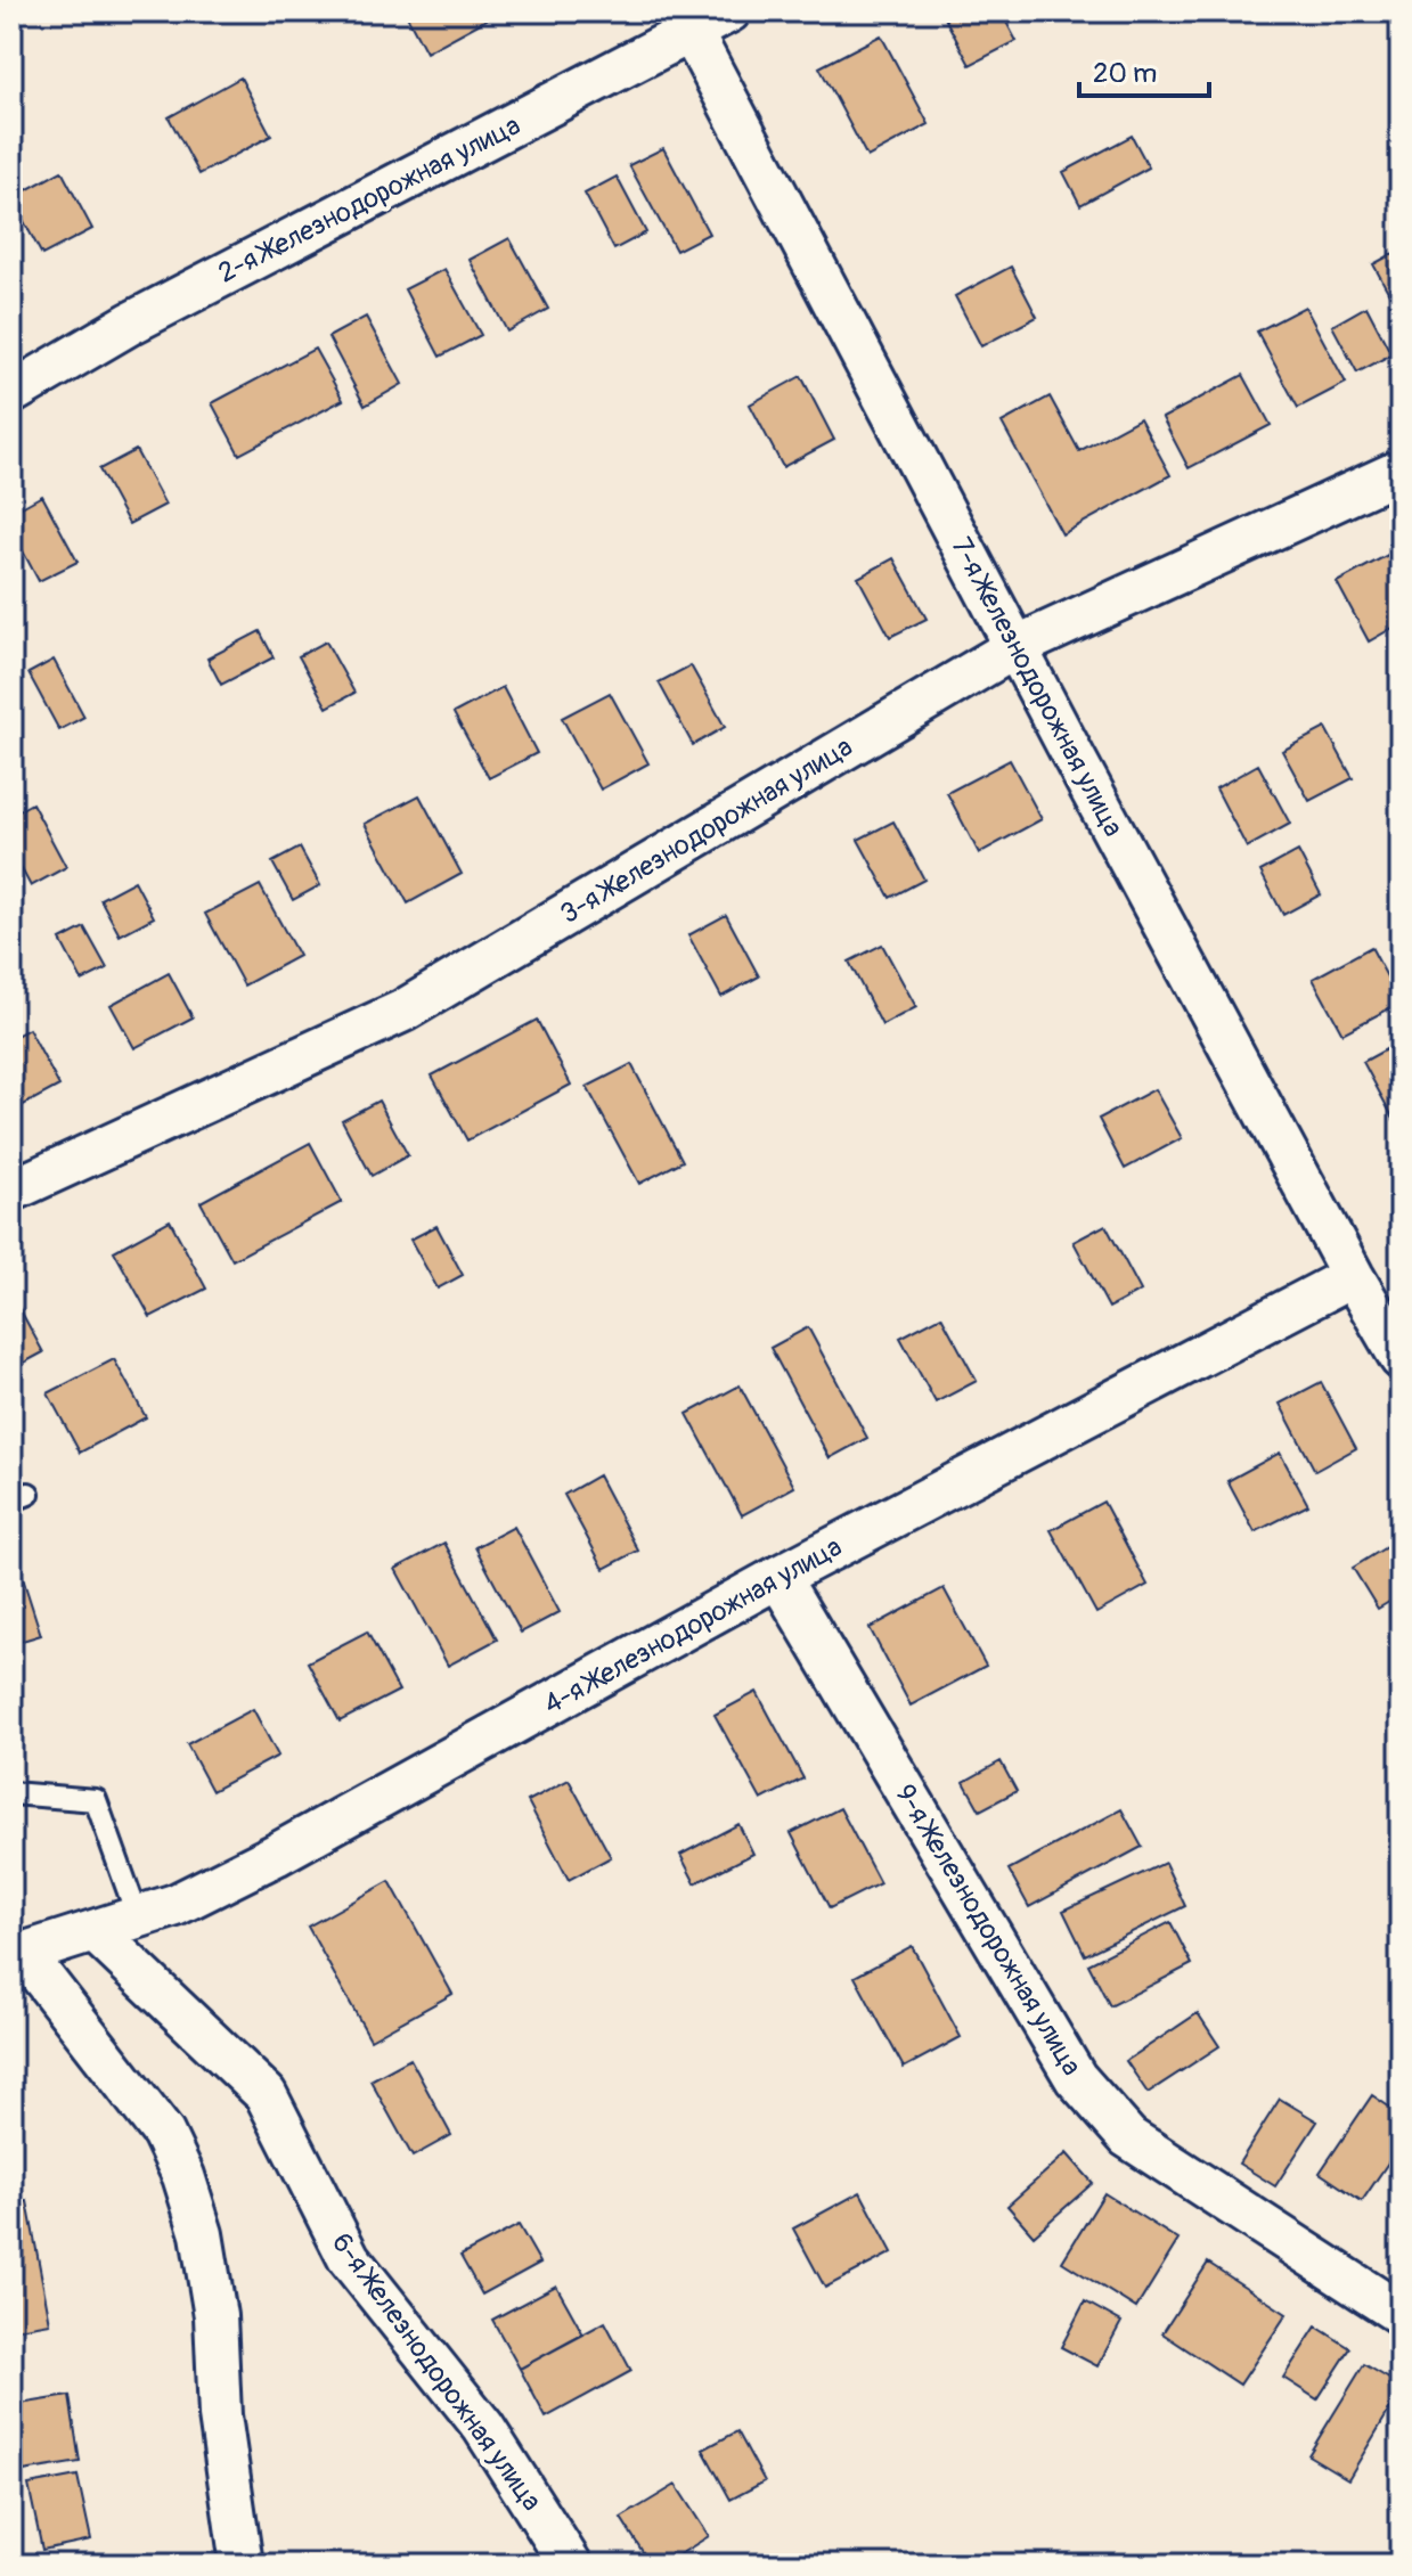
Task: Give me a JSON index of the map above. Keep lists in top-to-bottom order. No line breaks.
{"streets":{"street":["2-я Железнодорожная улица","7-я Железнодорожная улица","3-я Железнодорожная улица","4-я Железнодорожная улица","9-я Железнодорожная улица","6-я Железнодорожная улица"]},"crossings":[["2-я Железнодорожная улица","7-я Железнодорожная улица"],["7-я Железнодорожная улица","3-я Железнодорожная улица"],["7-я Железнодорожная улица","4-я Железнодорожная улица"],["4-я Железнодорожная улица","9-я Железнодорожная улица"],["4-я Железнодорожная улица","6-я Железнодорожная улица"]],"scale_bar":"20 m"}
